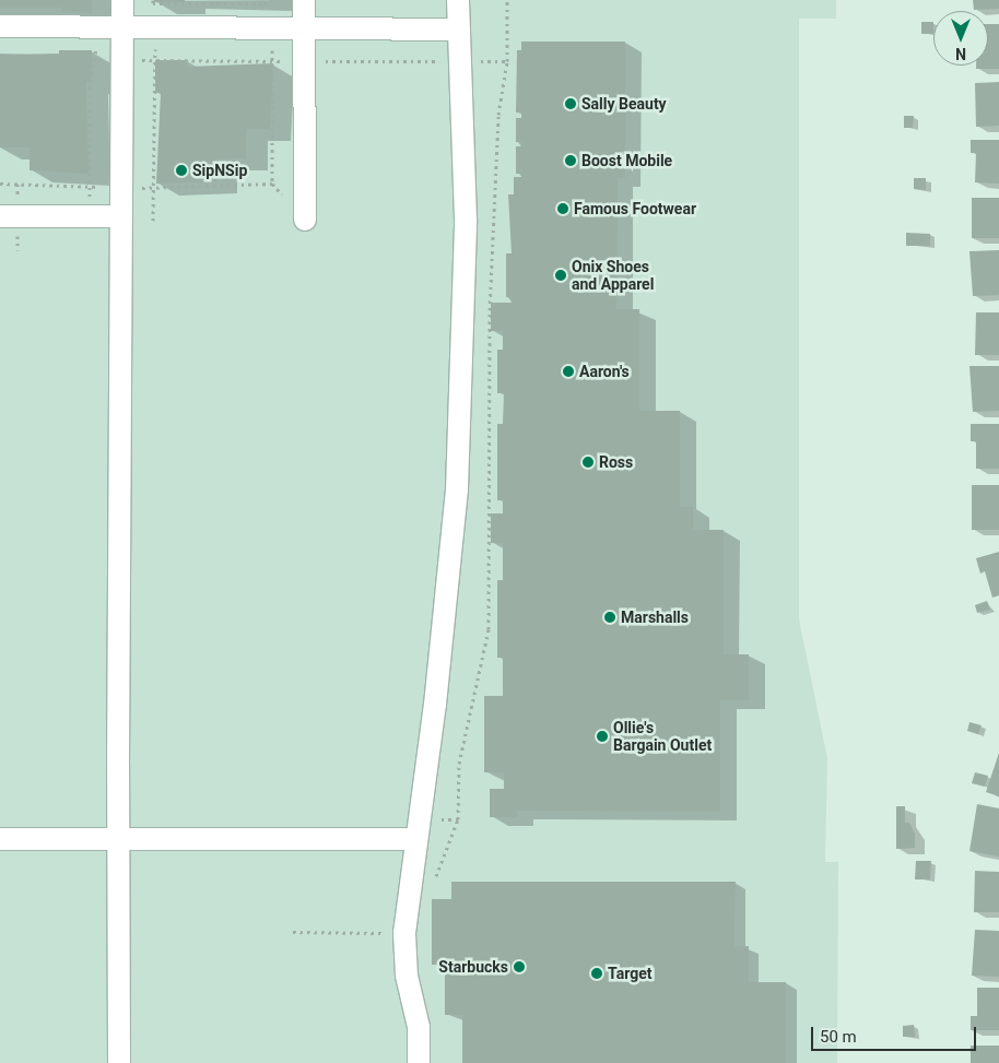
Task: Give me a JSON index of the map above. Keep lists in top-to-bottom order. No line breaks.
{"places":["Sally Beauty","Boost Mobile","SipNSip","Famous Footwear","Onix Shoes and Apparel","Aaron's","Ross","Marshalls","Ollie's Bargain Outlet","Starbucks","Target"],"scale_bar":"50 m","north":"bottom"}
